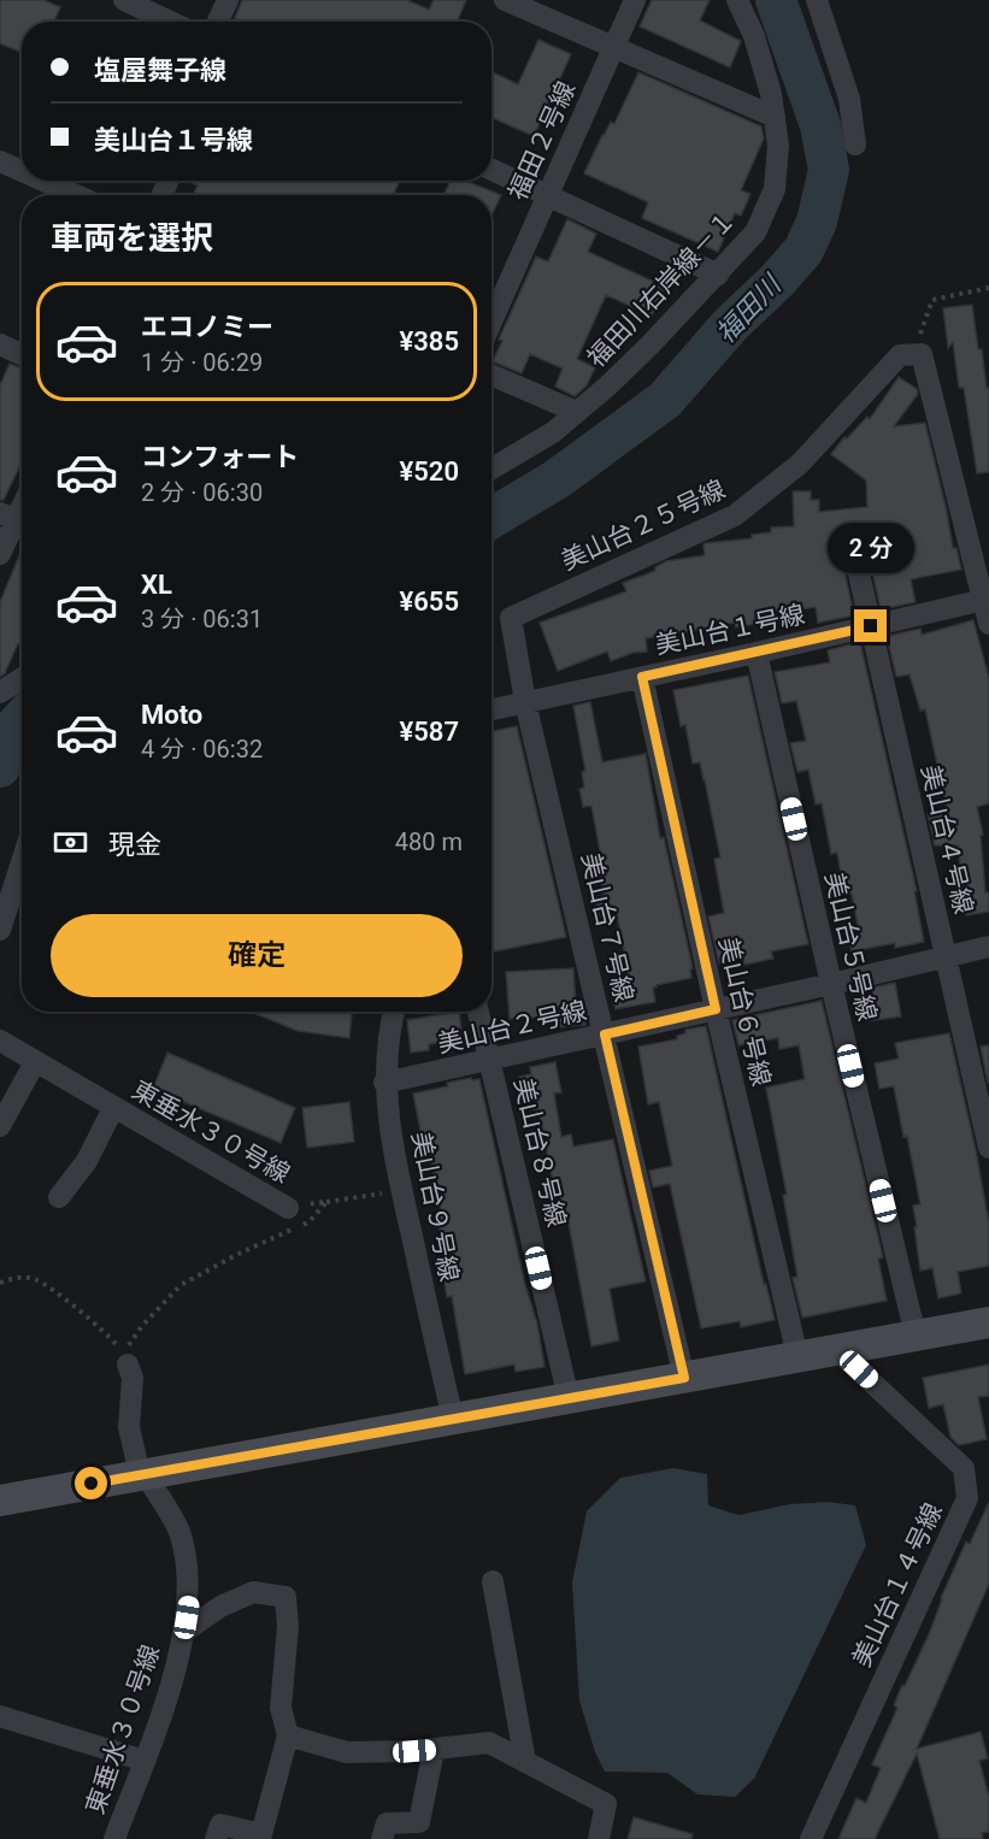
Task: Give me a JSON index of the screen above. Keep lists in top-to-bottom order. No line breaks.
{"streets":{"street":["福田２号線","福田川右岸線－１","美山台２５号線","美山台１号線","美山台４号線","美山台７号線","美山台５号線","美山台６号線","美山台２号線","東垂水３０号線","美山台８号線","美山台９号線","美山台１４号線"]},"crossings":[["美山台２５号線","美山台１号線"],["美山台２５号線","美山台７号線"],["美山台１号線","美山台４号線"],["美山台１号線","美山台７号線"],["美山台１号線","美山台５号線"],["美山台１号線","美山台６号線"],["美山台４号線","美山台２号線"],["美山台７号線","美山台２号線"],["美山台５号線","美山台２号線"],["美山台６号線","美山台２号線"],["美山台２号線","美山台８号線"],["美山台２号線","美山台９号線"],["東垂水３０号線","美山台９号線"]],"water":["福田川"],"page":{"banner":["塩屋舞子線","美山台１号線"],"heading":"車両を選択","list":[{"name":"エコノミー","note":"1 分 · 06:29","value":"¥385"},{"name":"コンフォート","note":"2 分 · 06:30","value":"¥520"},{"name":"XL","note":"3 分 · 06:31","value":"¥655"},{"name":"Moto","note":"4 分 · 06:32","value":"¥587"}],"bubble":"2 分","pay":["現金","480 m"],"buttons":"確定"}}
